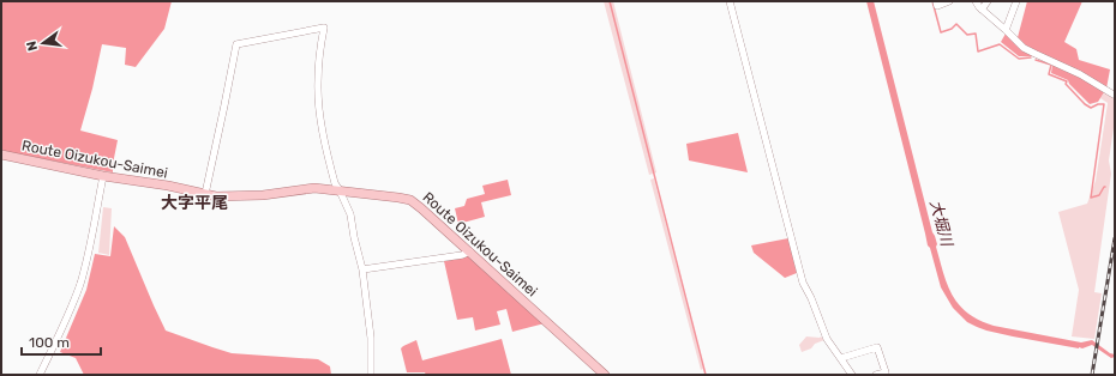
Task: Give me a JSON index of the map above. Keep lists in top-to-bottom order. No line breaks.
{"streets":{"main road":["Route Oizukou-Saimei"]},"districts":["大字平尾"],"water":["大堀川"],"scale_bar":"100 m","north":"left"}
